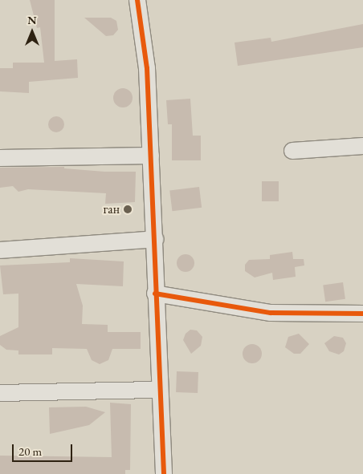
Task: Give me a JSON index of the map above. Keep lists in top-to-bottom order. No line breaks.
{"places":["ган"],"scale_bar":"20 m","north":"top"}
